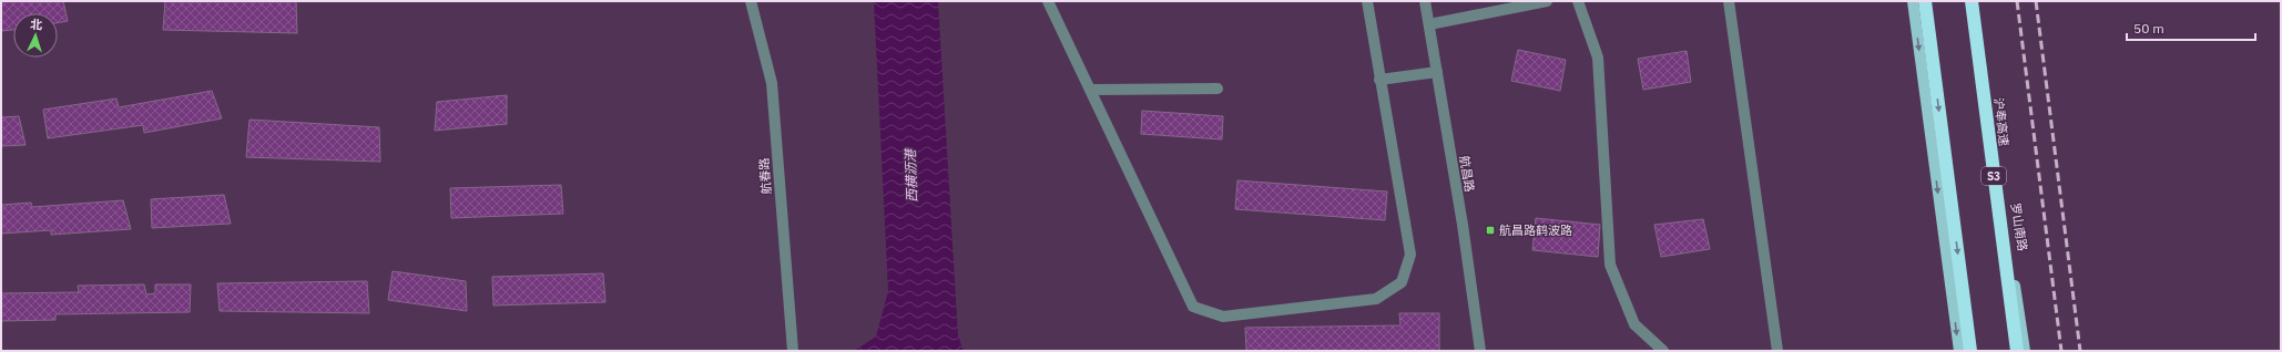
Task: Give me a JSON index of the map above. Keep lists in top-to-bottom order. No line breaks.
{"streets":{"highway":["沪奉高速","S3"],"main road":["罗山南路"],"street":["航昌路","航春路"]},"crossings":[["沪奉高速","罗山南路"]],"water":["西横沥港"],"places":{"transit":["航昌路鹤波路"]},"scale_bar":"50 m","north":"top"}
